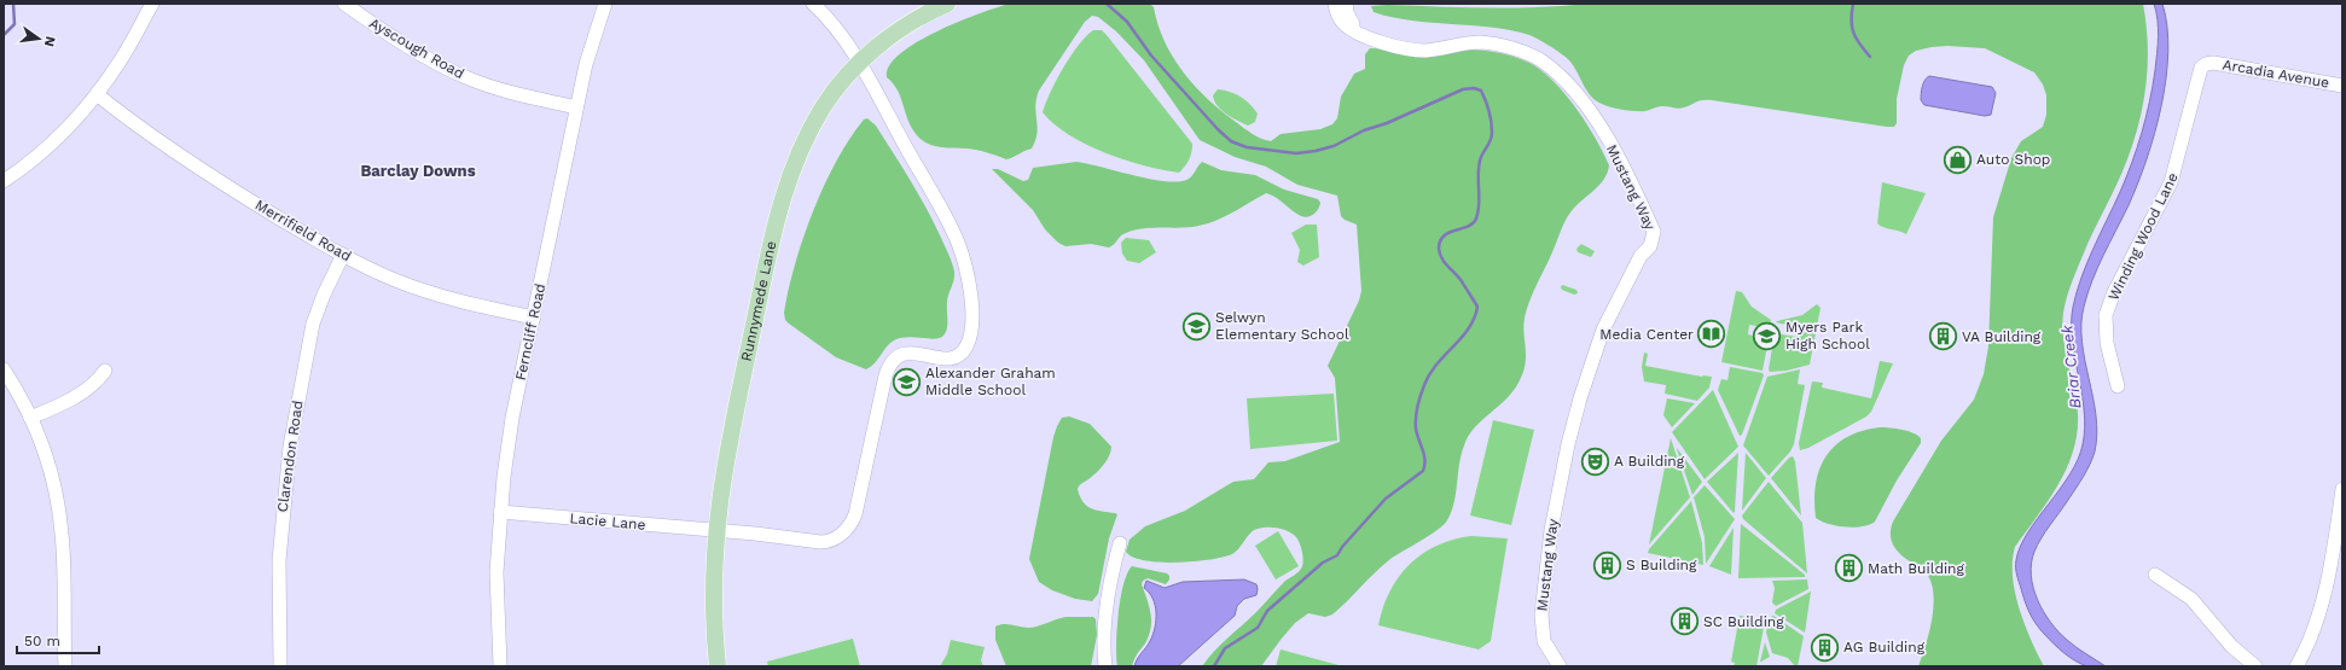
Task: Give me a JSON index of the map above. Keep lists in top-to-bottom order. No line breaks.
{"streets":{"main road":["Runnymede Lane"],"street":["Ayscough Road","Arcadia Avenue","Mustang Way","Merrifield Road","Winding Wood Lane","Ferncliff Road","Clarendon Road","Lacie Lane"]},"crossings":[["Ayscough Road","Ferncliff Road"],["Arcadia Avenue","Winding Wood Lane"],["Merrifield Road","Ferncliff Road"],["Merrifield Road","Clarendon Road"],["Runnymede Lane","Lacie Lane"],["Ferncliff Road","Lacie Lane"]],"districts":["Barclay Downs"],"water":["Briar Creek"],"places":{"shop":["Auto Shop"],"school or university":["Selwyn Elementary School","Myers Park High School","Alexander Graham Middle School"],"library":["Media Center"],"building":["VA Building","S Building","Math Building","SC Building","AG Building"],"theatre":["A Building"]},"scale_bar":"50 m","north":"right"}
